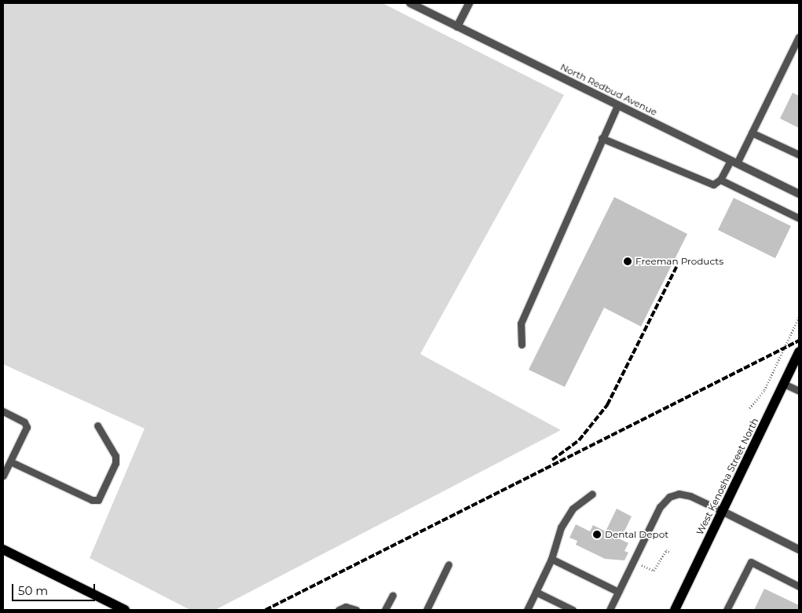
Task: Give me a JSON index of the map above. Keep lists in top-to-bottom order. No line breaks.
{"streets":{"main road":["West Kenosha Street North"],"street":["North Redbud Avenue"]},"places":["Freeman Products","Dental Depot"],"scale_bar":"50 m"}
